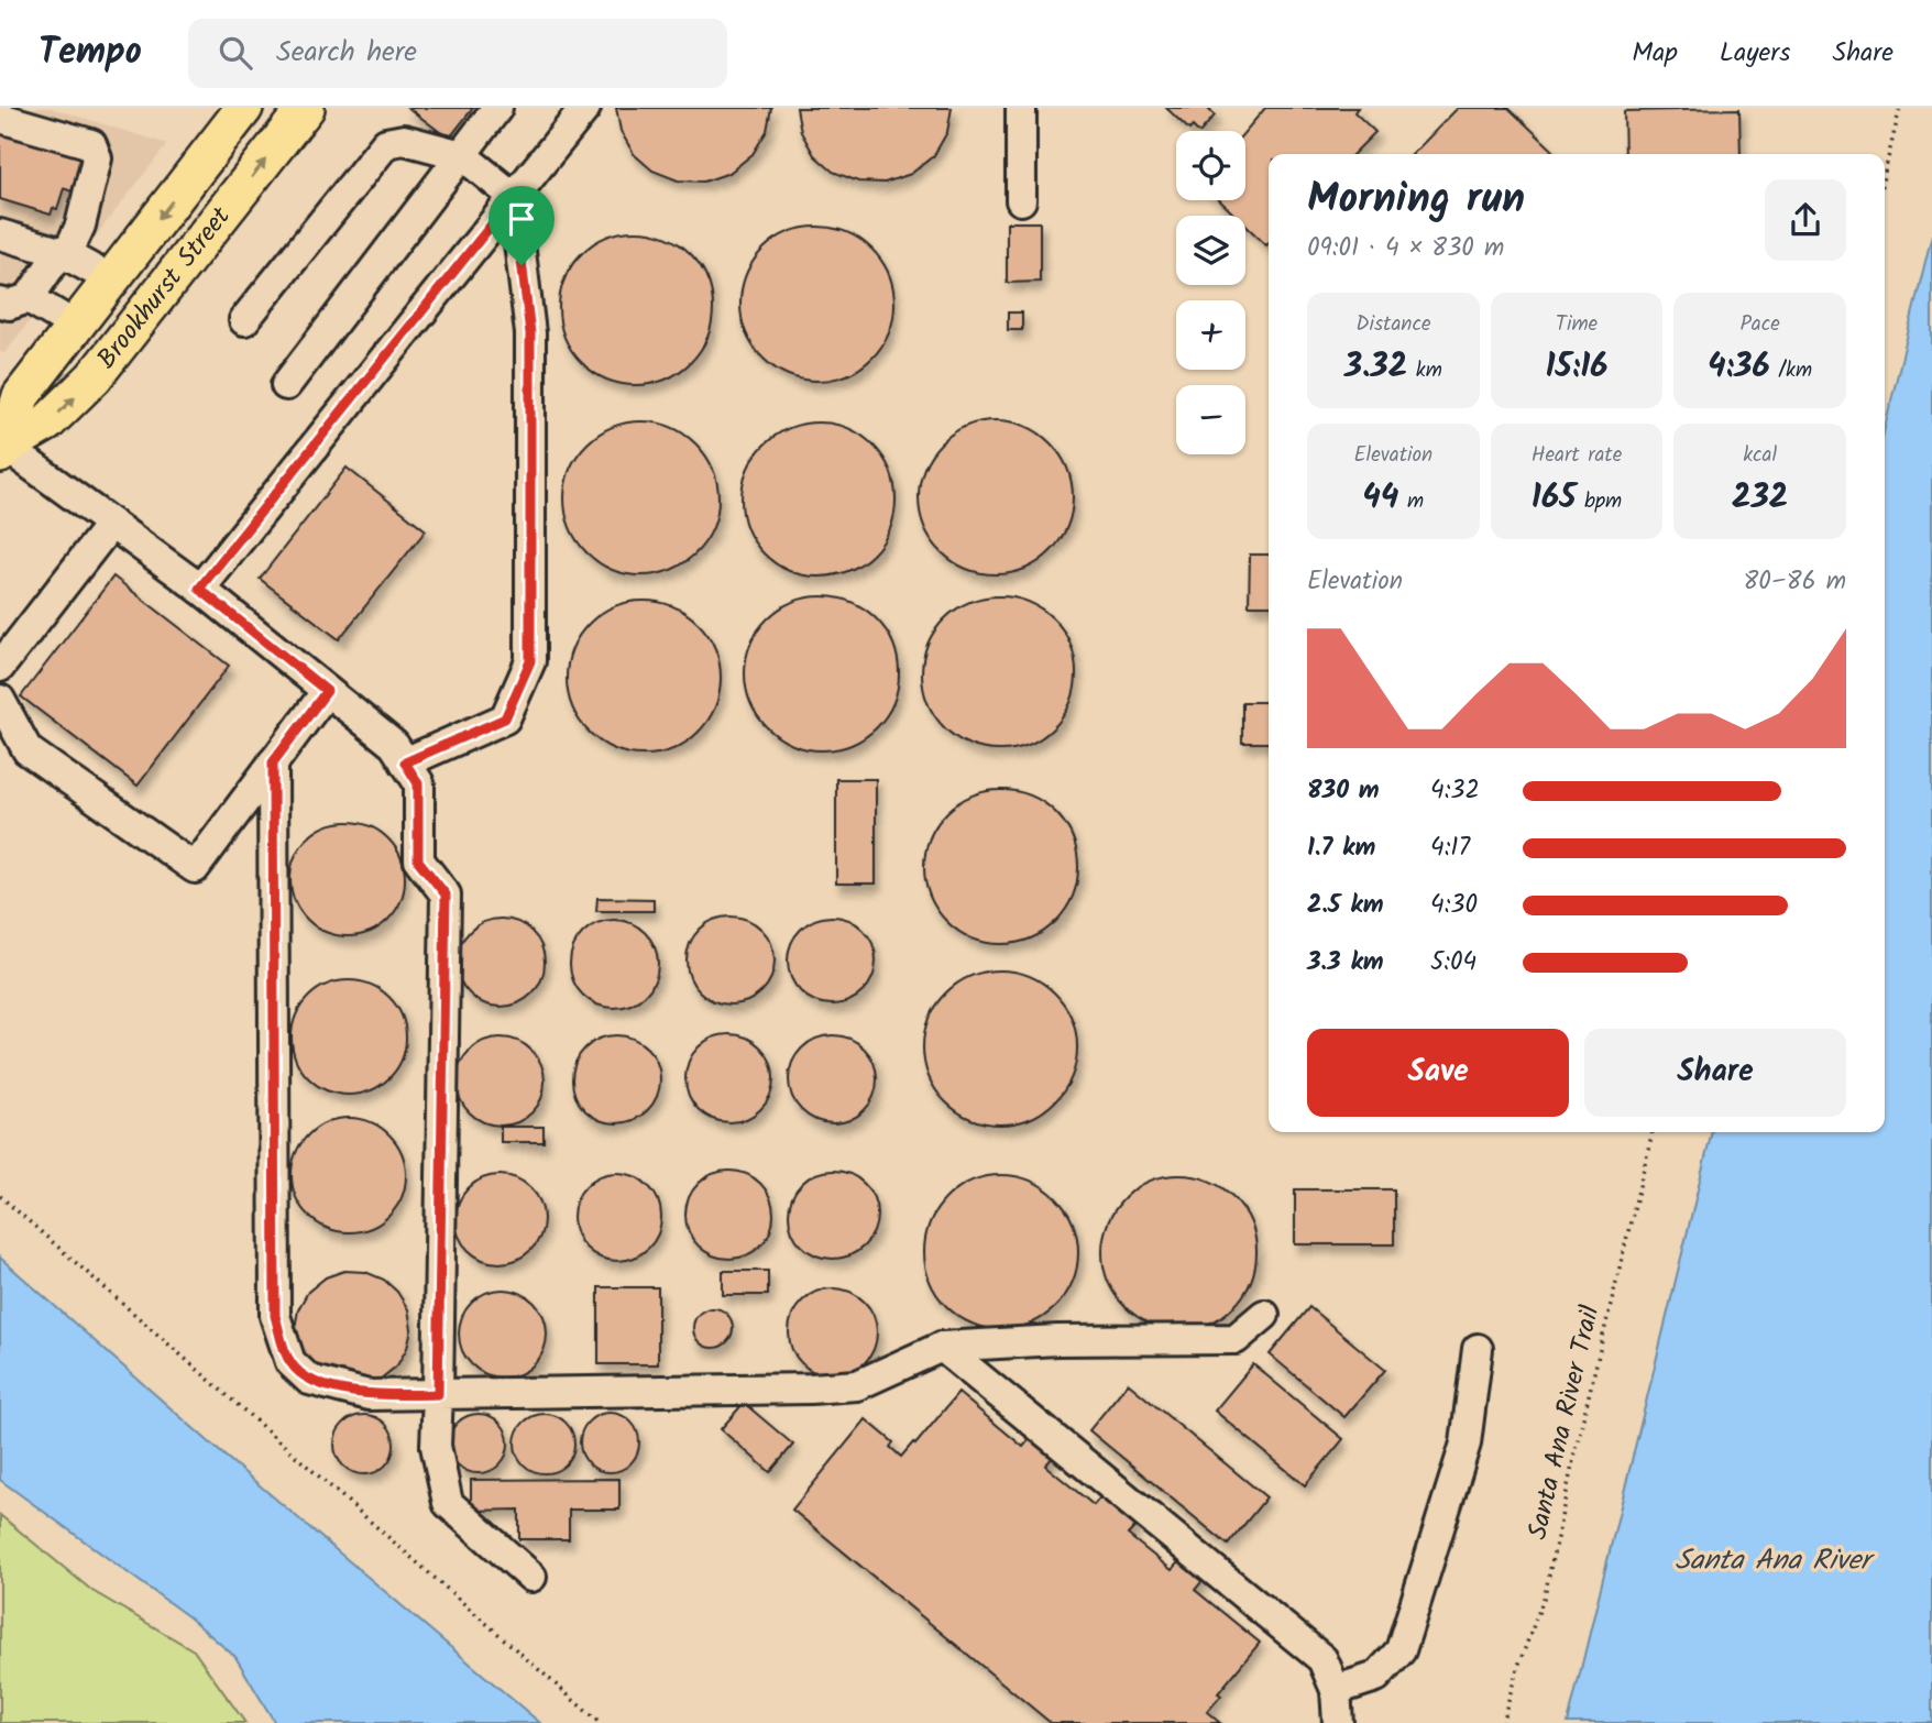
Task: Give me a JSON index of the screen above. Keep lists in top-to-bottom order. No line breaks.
{"streets":{"main road":["Brookhurst Street"],"path":["Santa Ana River Trail"]},"water":["Santa Ana River"],"page":{"header":"Tempo","search":"Search here","nav":["Map","Layers","Share"],"map_buttons":["+","−"],"heading":["Morning run","09:01 · 4 × 830 m"],"stats":[["Distance","3.32 km"],["Time","15:16"],["Pace","4:36 /km"],["Elevation","44 m"],["Heart rate","165 bpm"],["kcal","232"]],"chart":["Elevation","80–86 m"],"list":[{"name":"830 m","note":"4:32"},{"name":"1.7 km","note":"4:17"},{"name":"2.5 km","note":"4:30"},{"name":"3.3 km","note":"5:04"}],"buttons":["Save","Share"]}}
